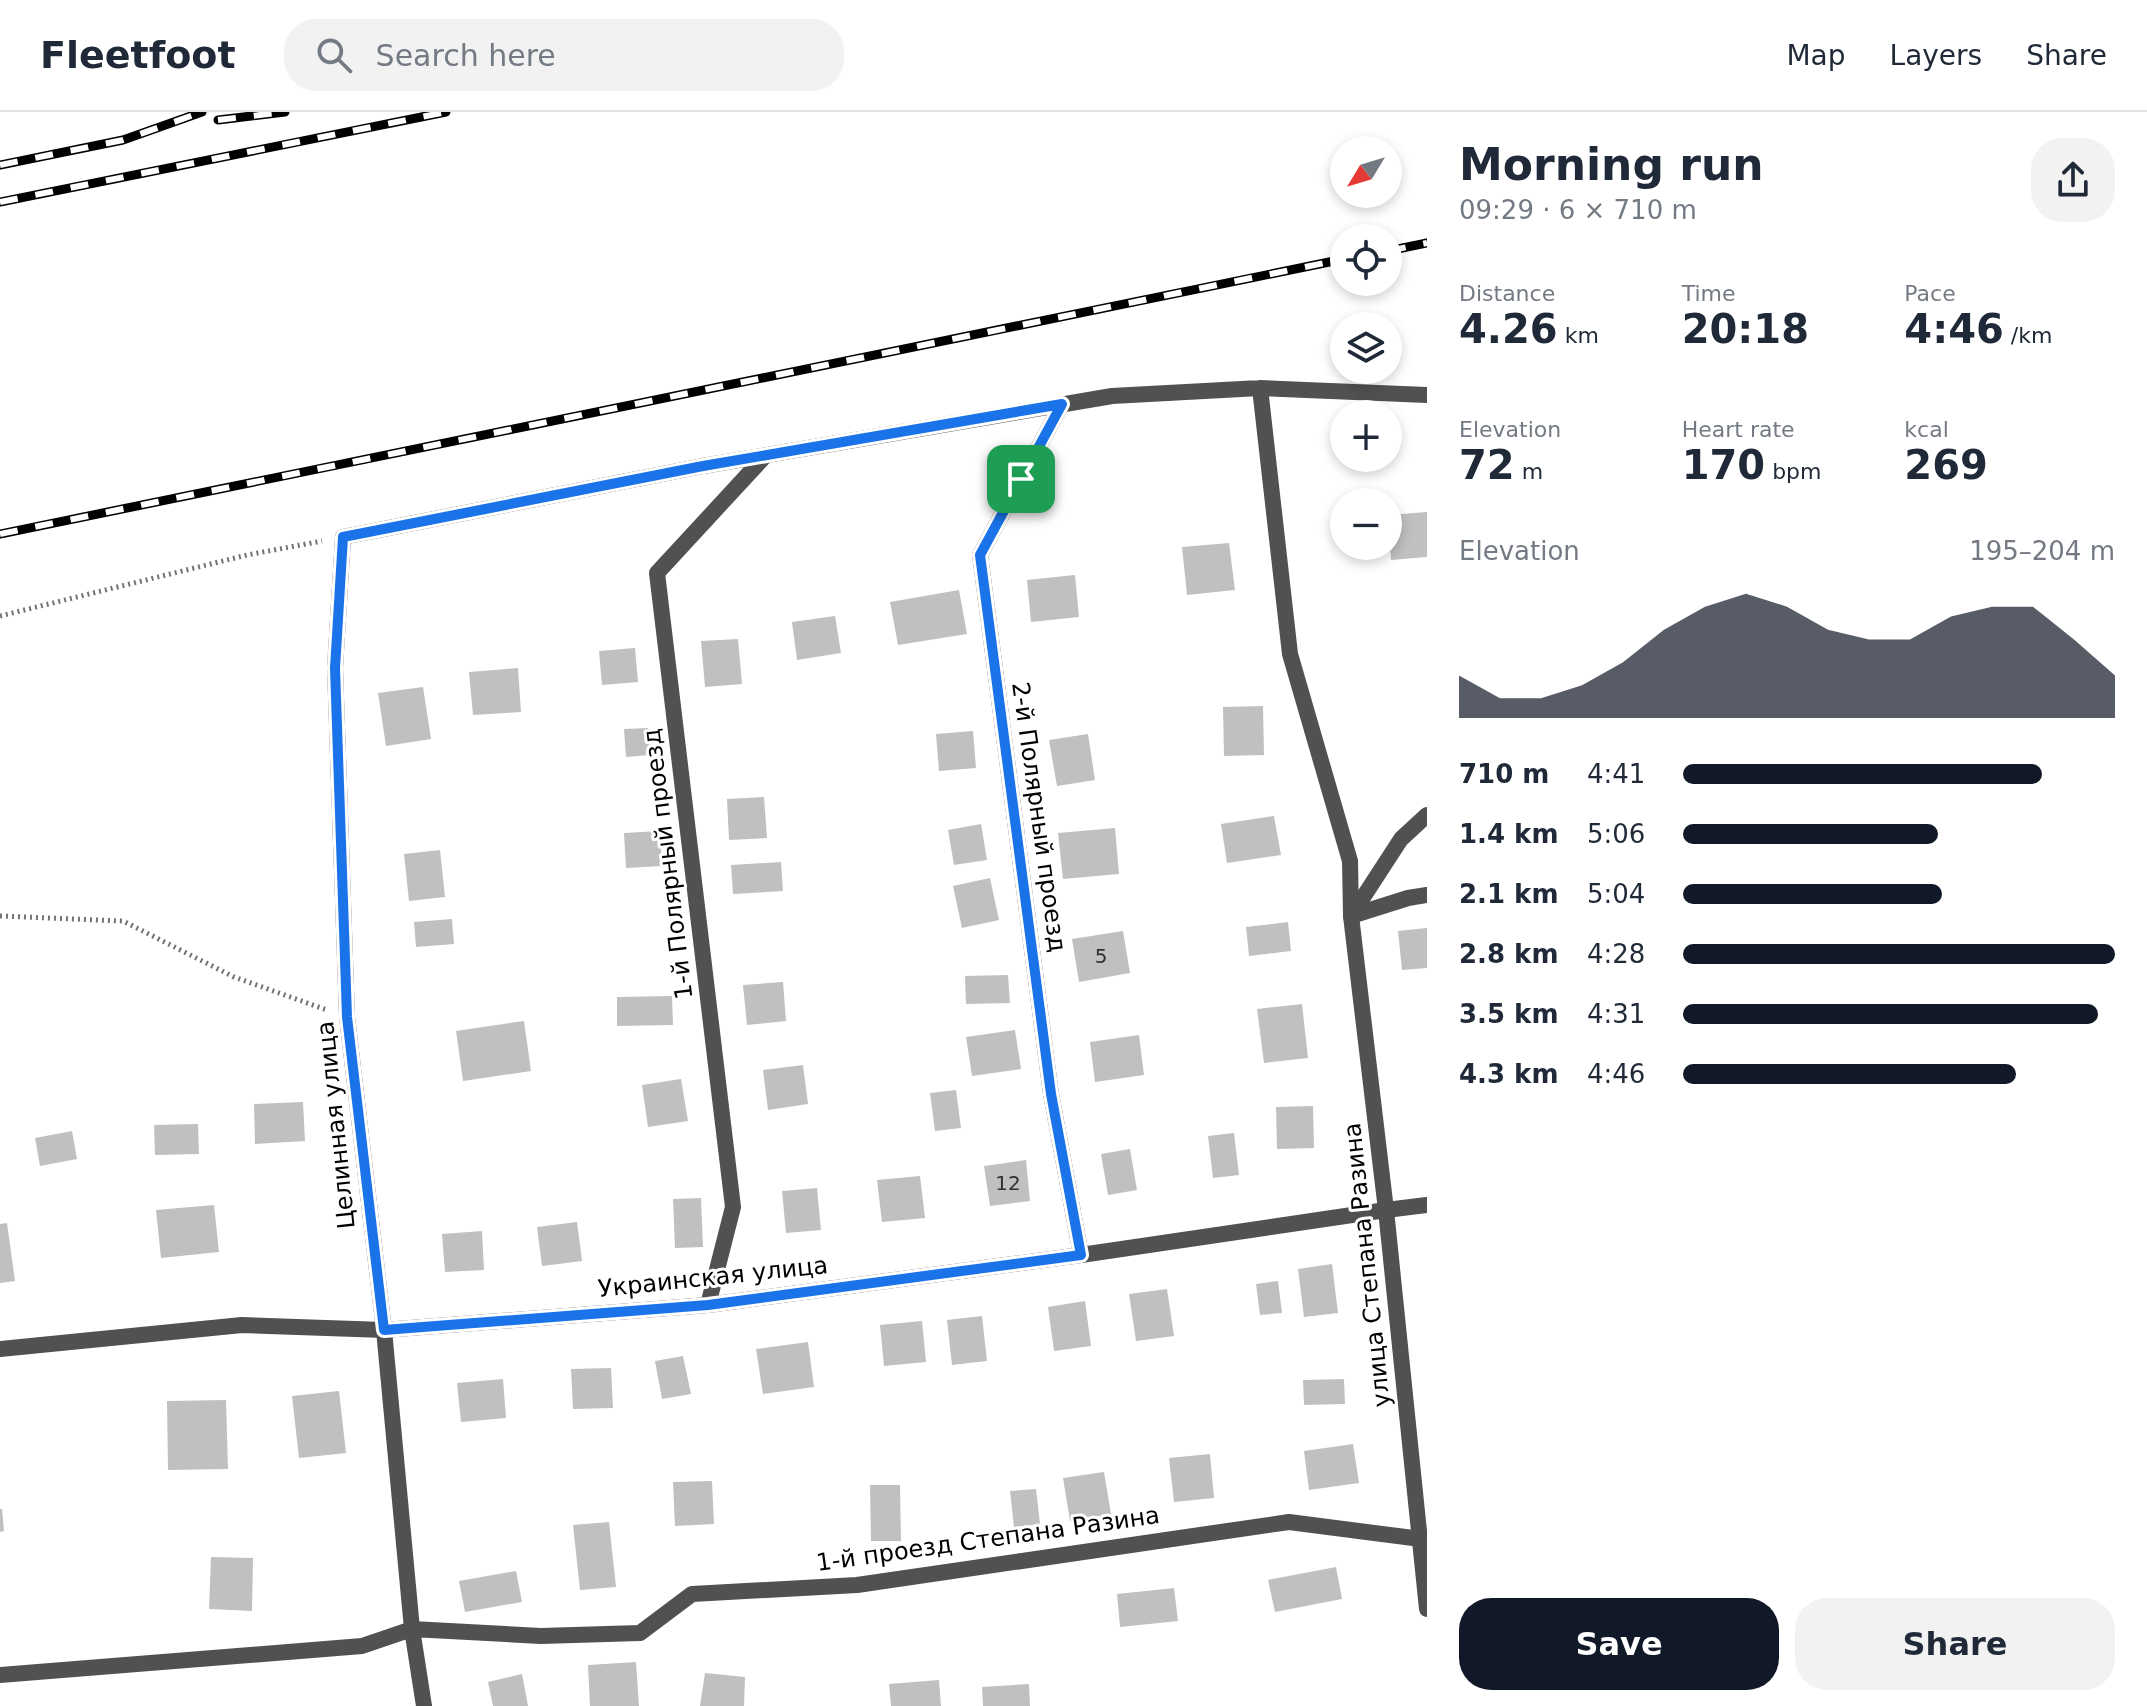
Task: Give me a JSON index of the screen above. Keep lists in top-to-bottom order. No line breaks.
{"streets":{"street":["2-й Полярный проезд","1-й Полярный проезд","Целинная улица","улица Степана Разина","Украинская улица","1-й проезд Степана Разина"]},"crossings":[["2-й Полярный проезд","Украинская улица"],["1-й Полярный проезд","Украинская улица"],["Целинная улица","Украинская улица"],["Целинная улица","1-й проезд Степана Разина"],["улица Степана Разина","Украинская улица"],["улица Степана Разина","1-й проезд Степана Разина"]],"house_numbers":["5","12"],"north":"bottom left","page":{"header":"Fleetfoot","search":"Search here","nav":["Map","Layers","Share"],"heading":["Morning run","09:29 · 6 × 710 m"],"map_buttons":["+","−"],"stats":[["Distance","4.26 km"],["Time","20:18"],["Pace","4:46 /km"],["Elevation","72 m"],["Heart rate","170 bpm"],["kcal","269"]],"chart":["Elevation","195–204 m"],"list":[{"name":"710 m","note":"4:41"},{"name":"1.4 km","note":"5:06"},{"name":"2.1 km","note":"5:04"},{"name":"2.8 km","note":"4:28"},{"name":"3.5 km","note":"4:31"},{"name":"4.3 km","note":"4:46"}],"buttons":["Save","Share"]}}
